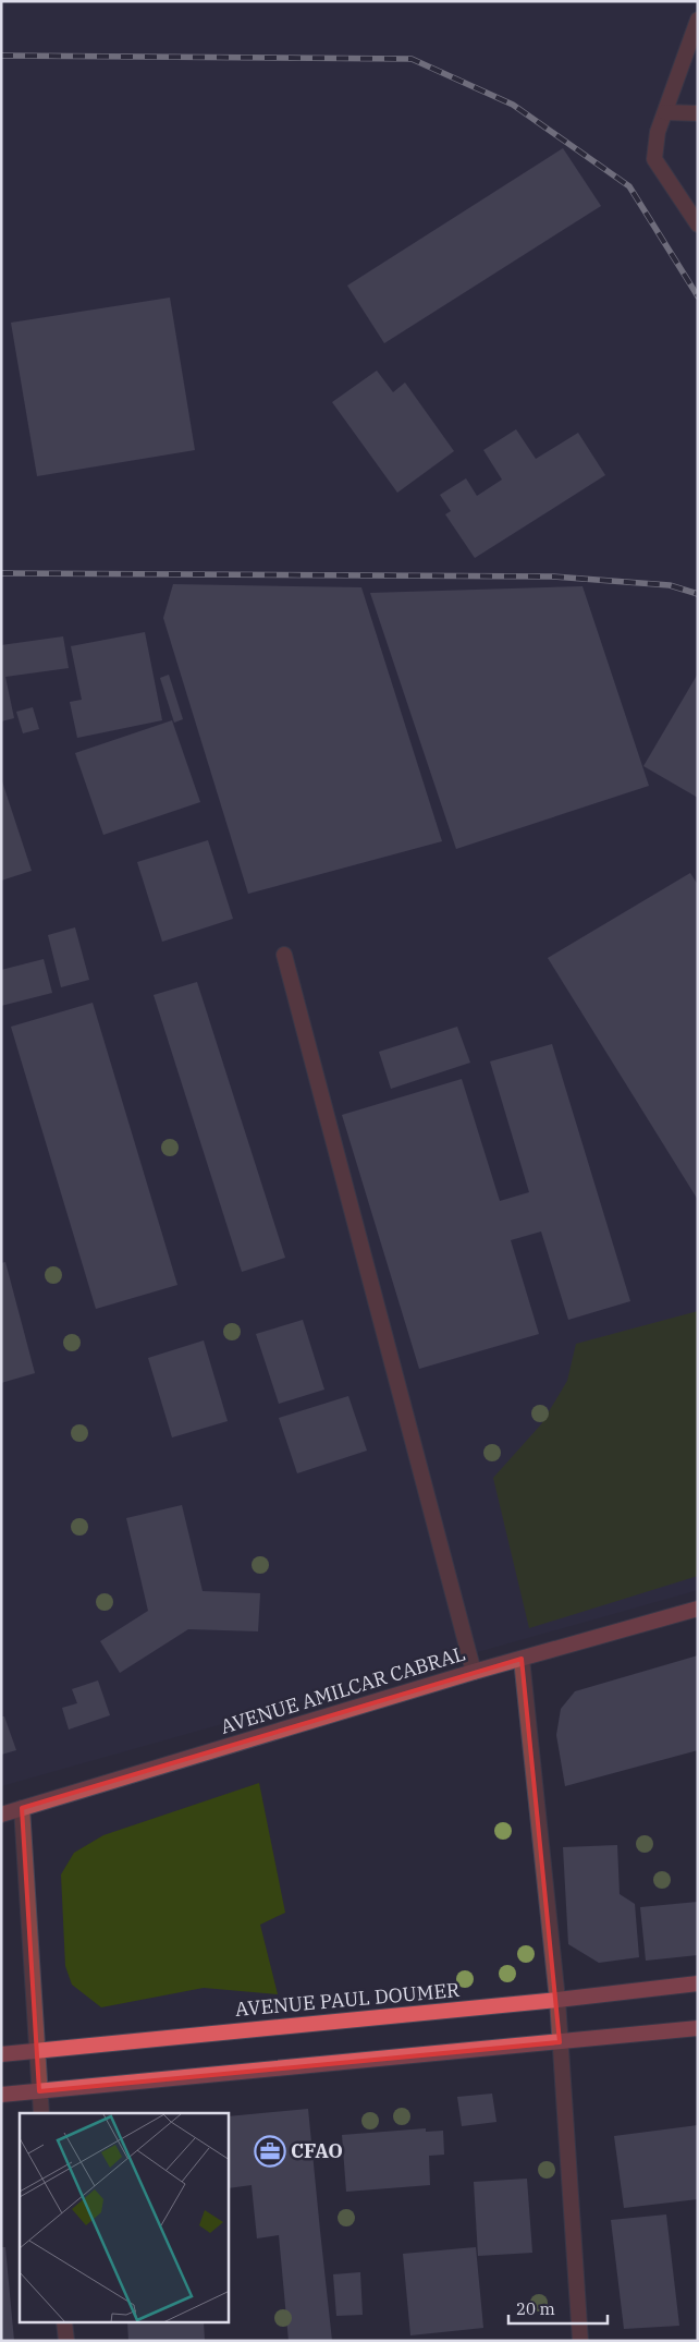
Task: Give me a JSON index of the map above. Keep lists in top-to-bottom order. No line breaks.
{"streets":{"main road":["AVENUE AMILCAR CABRAL","AVENUE PAUL DOUMER"]},"places":{"office":["CFAO"]},"scale_bar":"20 m"}
